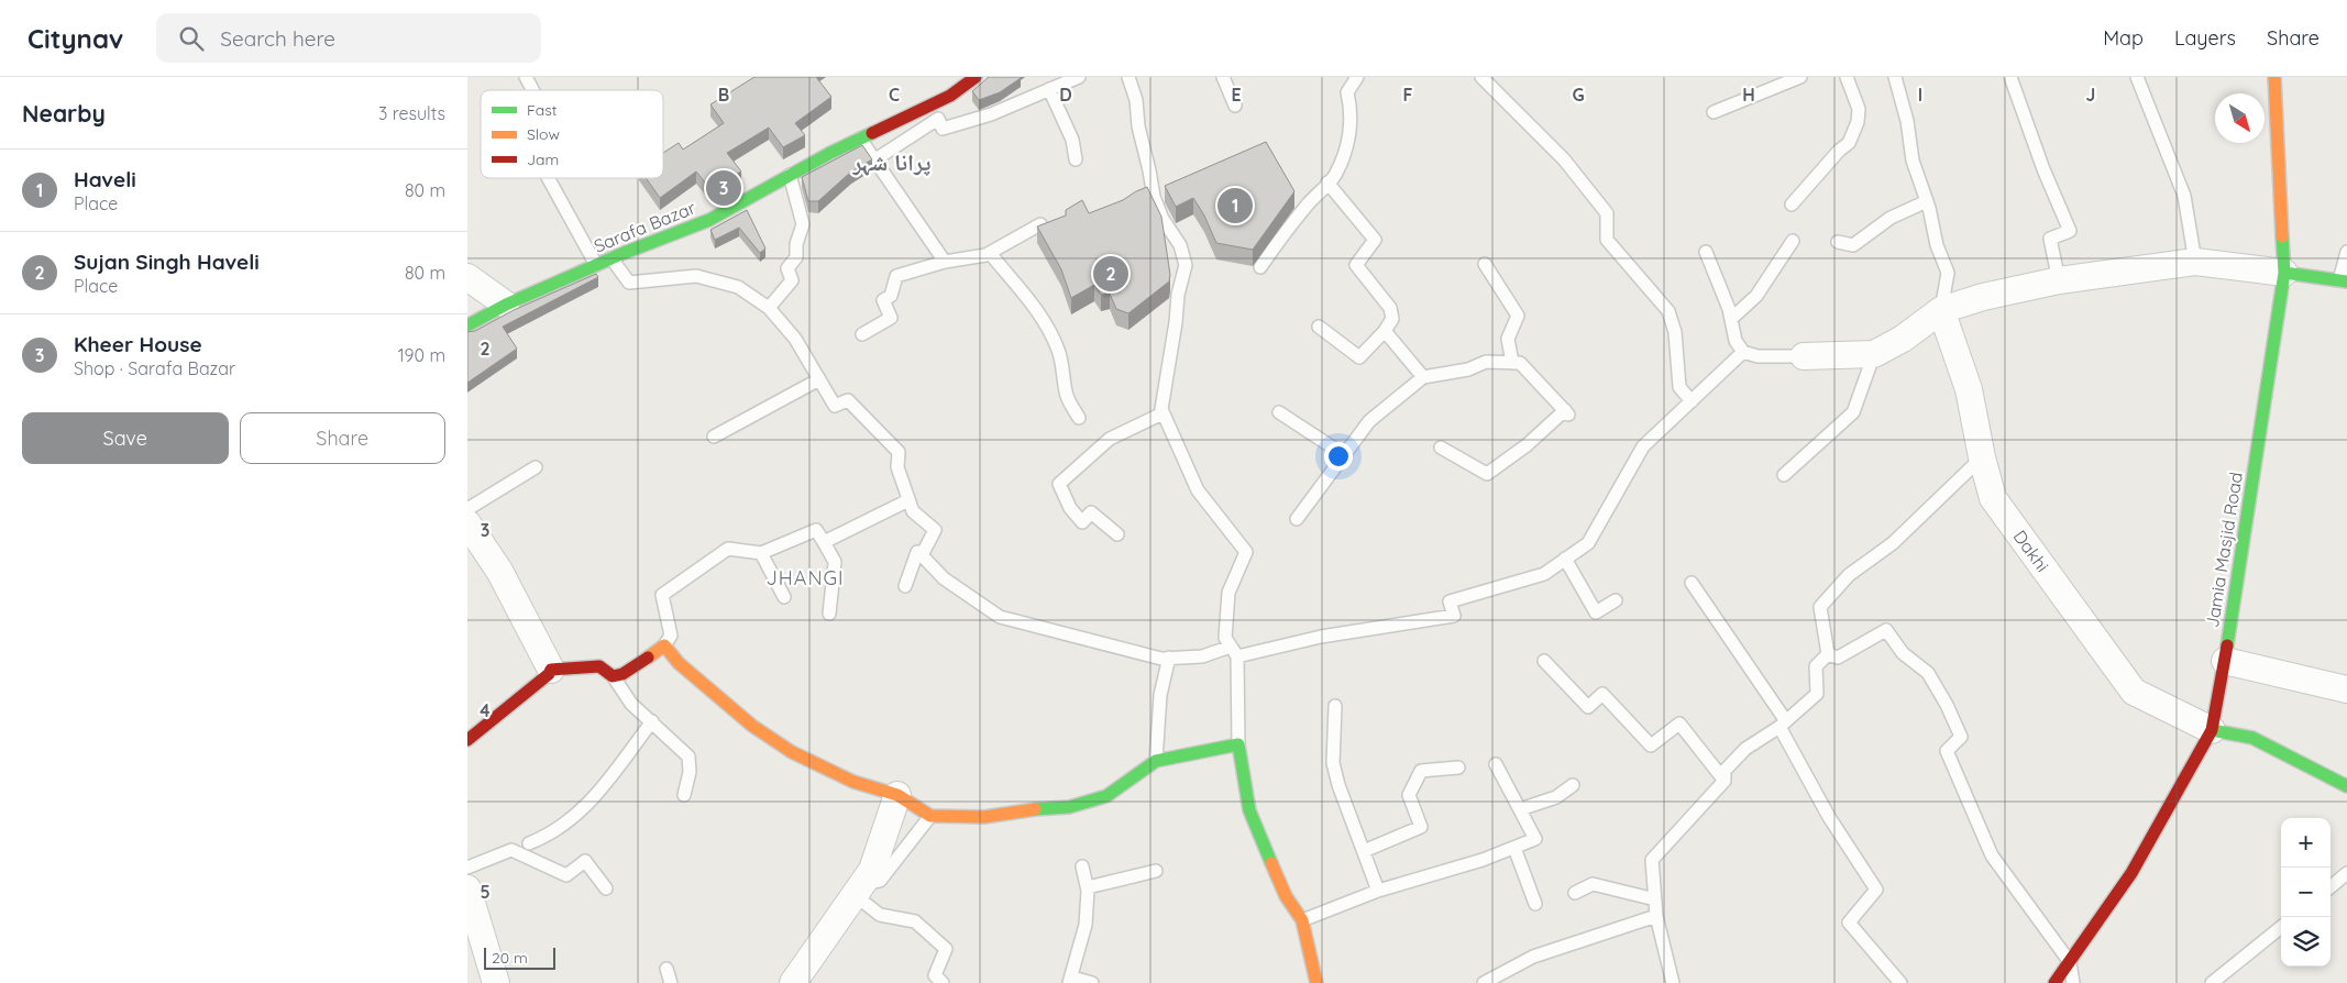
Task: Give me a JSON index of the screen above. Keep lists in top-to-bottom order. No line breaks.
{"streets":{"street":["Sarafa Bazar","Jamia Masjid Road","Dakhi"]},"crossings":[["Jamia Masjid Road","Dakhi"]],"districts":["پرانا شہر","JHANGI"],"legend":["Fast","Slow","Jam"],"scale_bar":"20 m","north":"bottom right","page":{"header":"Citynav","search":"Search here","nav":["Map","Layers","Share"],"heading":["Nearby","3 results"],"list":[{"mark":"1","name":"Haveli","note":"Place","value":"80 m"},{"mark":"2","name":"Sujan Singh Haveli","note":"Place","value":"80 m"},{"mark":"3","name":"Kheer House","note":"Shop · Sarafa Bazar","value":"190 m"}],"pins":["3","1","2"],"buttons":["Save","Share"],"map_buttons":["+","−"],"scale":"20 m"},"grid":{"columns":["B","C","D","E","F","G","H","I","J"],"rows":["2","3","4","5"]}}
